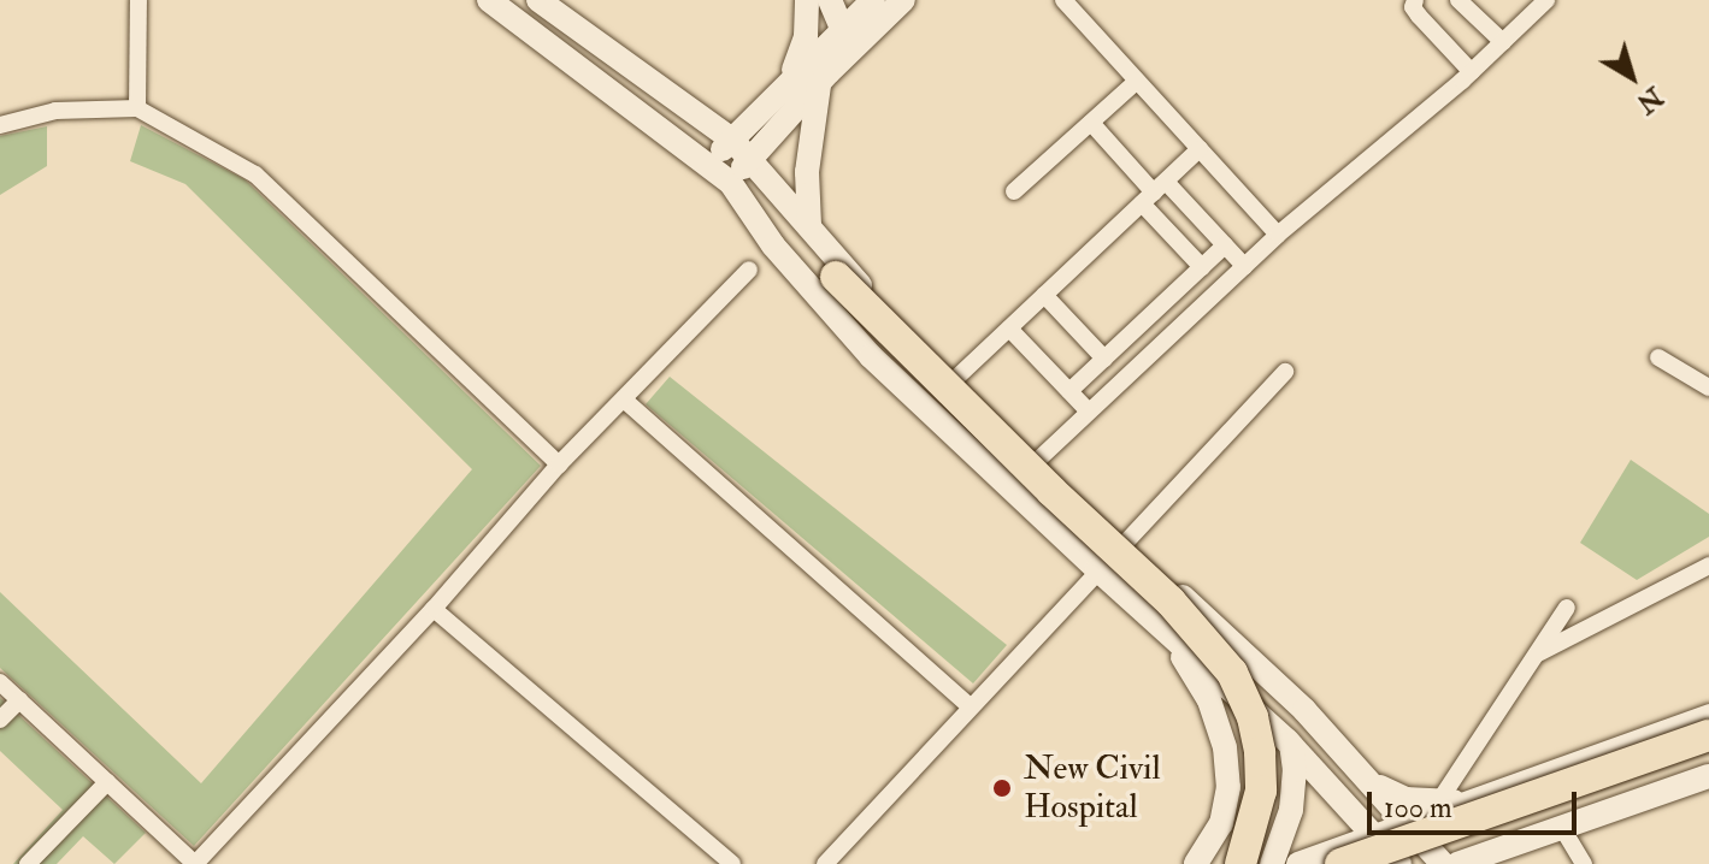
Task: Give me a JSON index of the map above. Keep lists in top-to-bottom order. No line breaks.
{"places":["New Civil Hospital"],"scale_bar":"100 m","north":"bottom right"}
